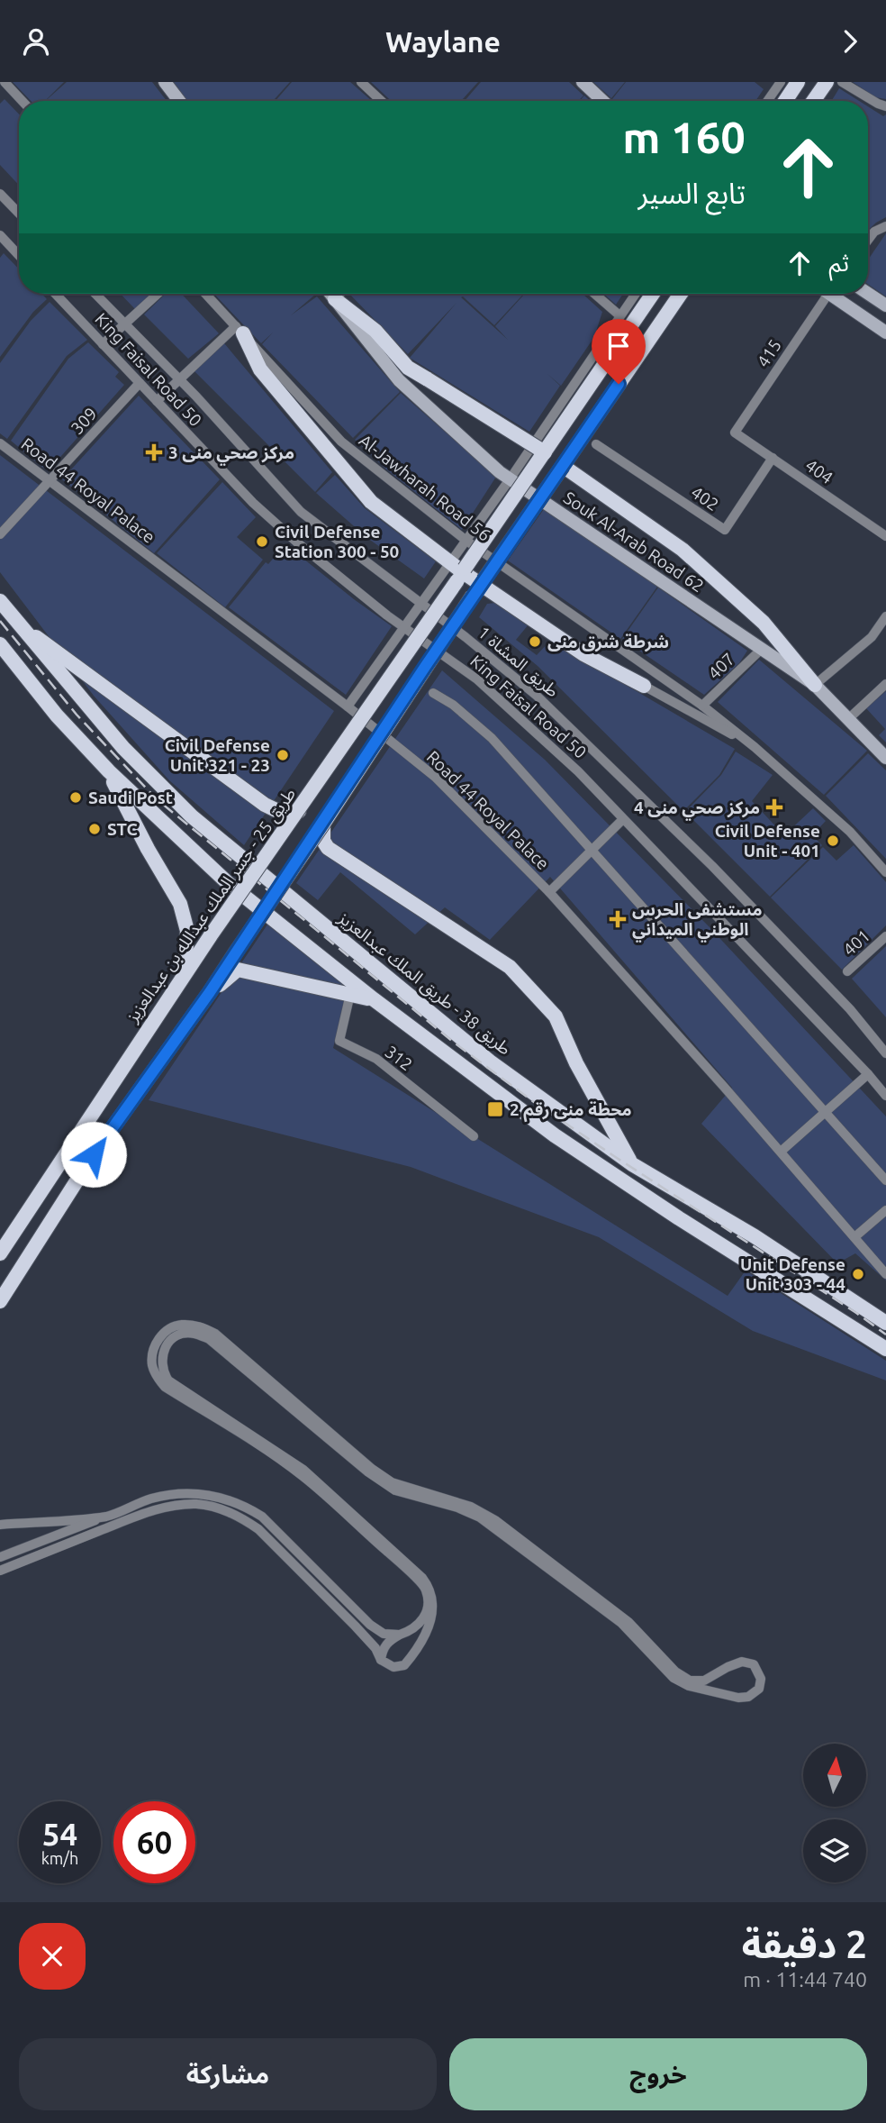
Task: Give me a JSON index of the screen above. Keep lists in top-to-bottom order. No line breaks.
{"streets":{"main road":["Souk Al-Arab Road 62","طريق 25 - جسر الملك عبدالله بن عبدالعزيز","طريق 38 - طريق الملك عبدالعزيز"],"street":["415","King Faisal Road 50","309","404","Al-Jawharah Road 56","Road 44 Royal Palace","402","طريق المشاة 1","407","401","312"]},"crossings":[["415","404"],["King Faisal Road 50","309"],["309","Road 44 Royal Palace"],["404","402"],["Al-Jawharah Road 56","407"],["Souk Al-Arab Road 62","407"]],"places":{"health":["مركز صحي منى 3","مركز صحي منى 4","مستشفى الحرس الوطني الميداني"],"other":["Civil Defense Station 300 - 50","شرطة شرق منى","Civil Defense Unit 321 - 23","Saudi Post","STC","Civil Defense Unit - 401","Unit Defense Unit 303 - 44"],"transit":["محطة منى رقم 2"]},"north":"top","page":{"header":"Waylane","turn":["160 m","تابع السير"],"then":"ثم","speed":"54 km/h","limit":"60","heading":["2 دقيقة","740 m · 11:44"],"buttons":["خروج","مشاركة"]}}
